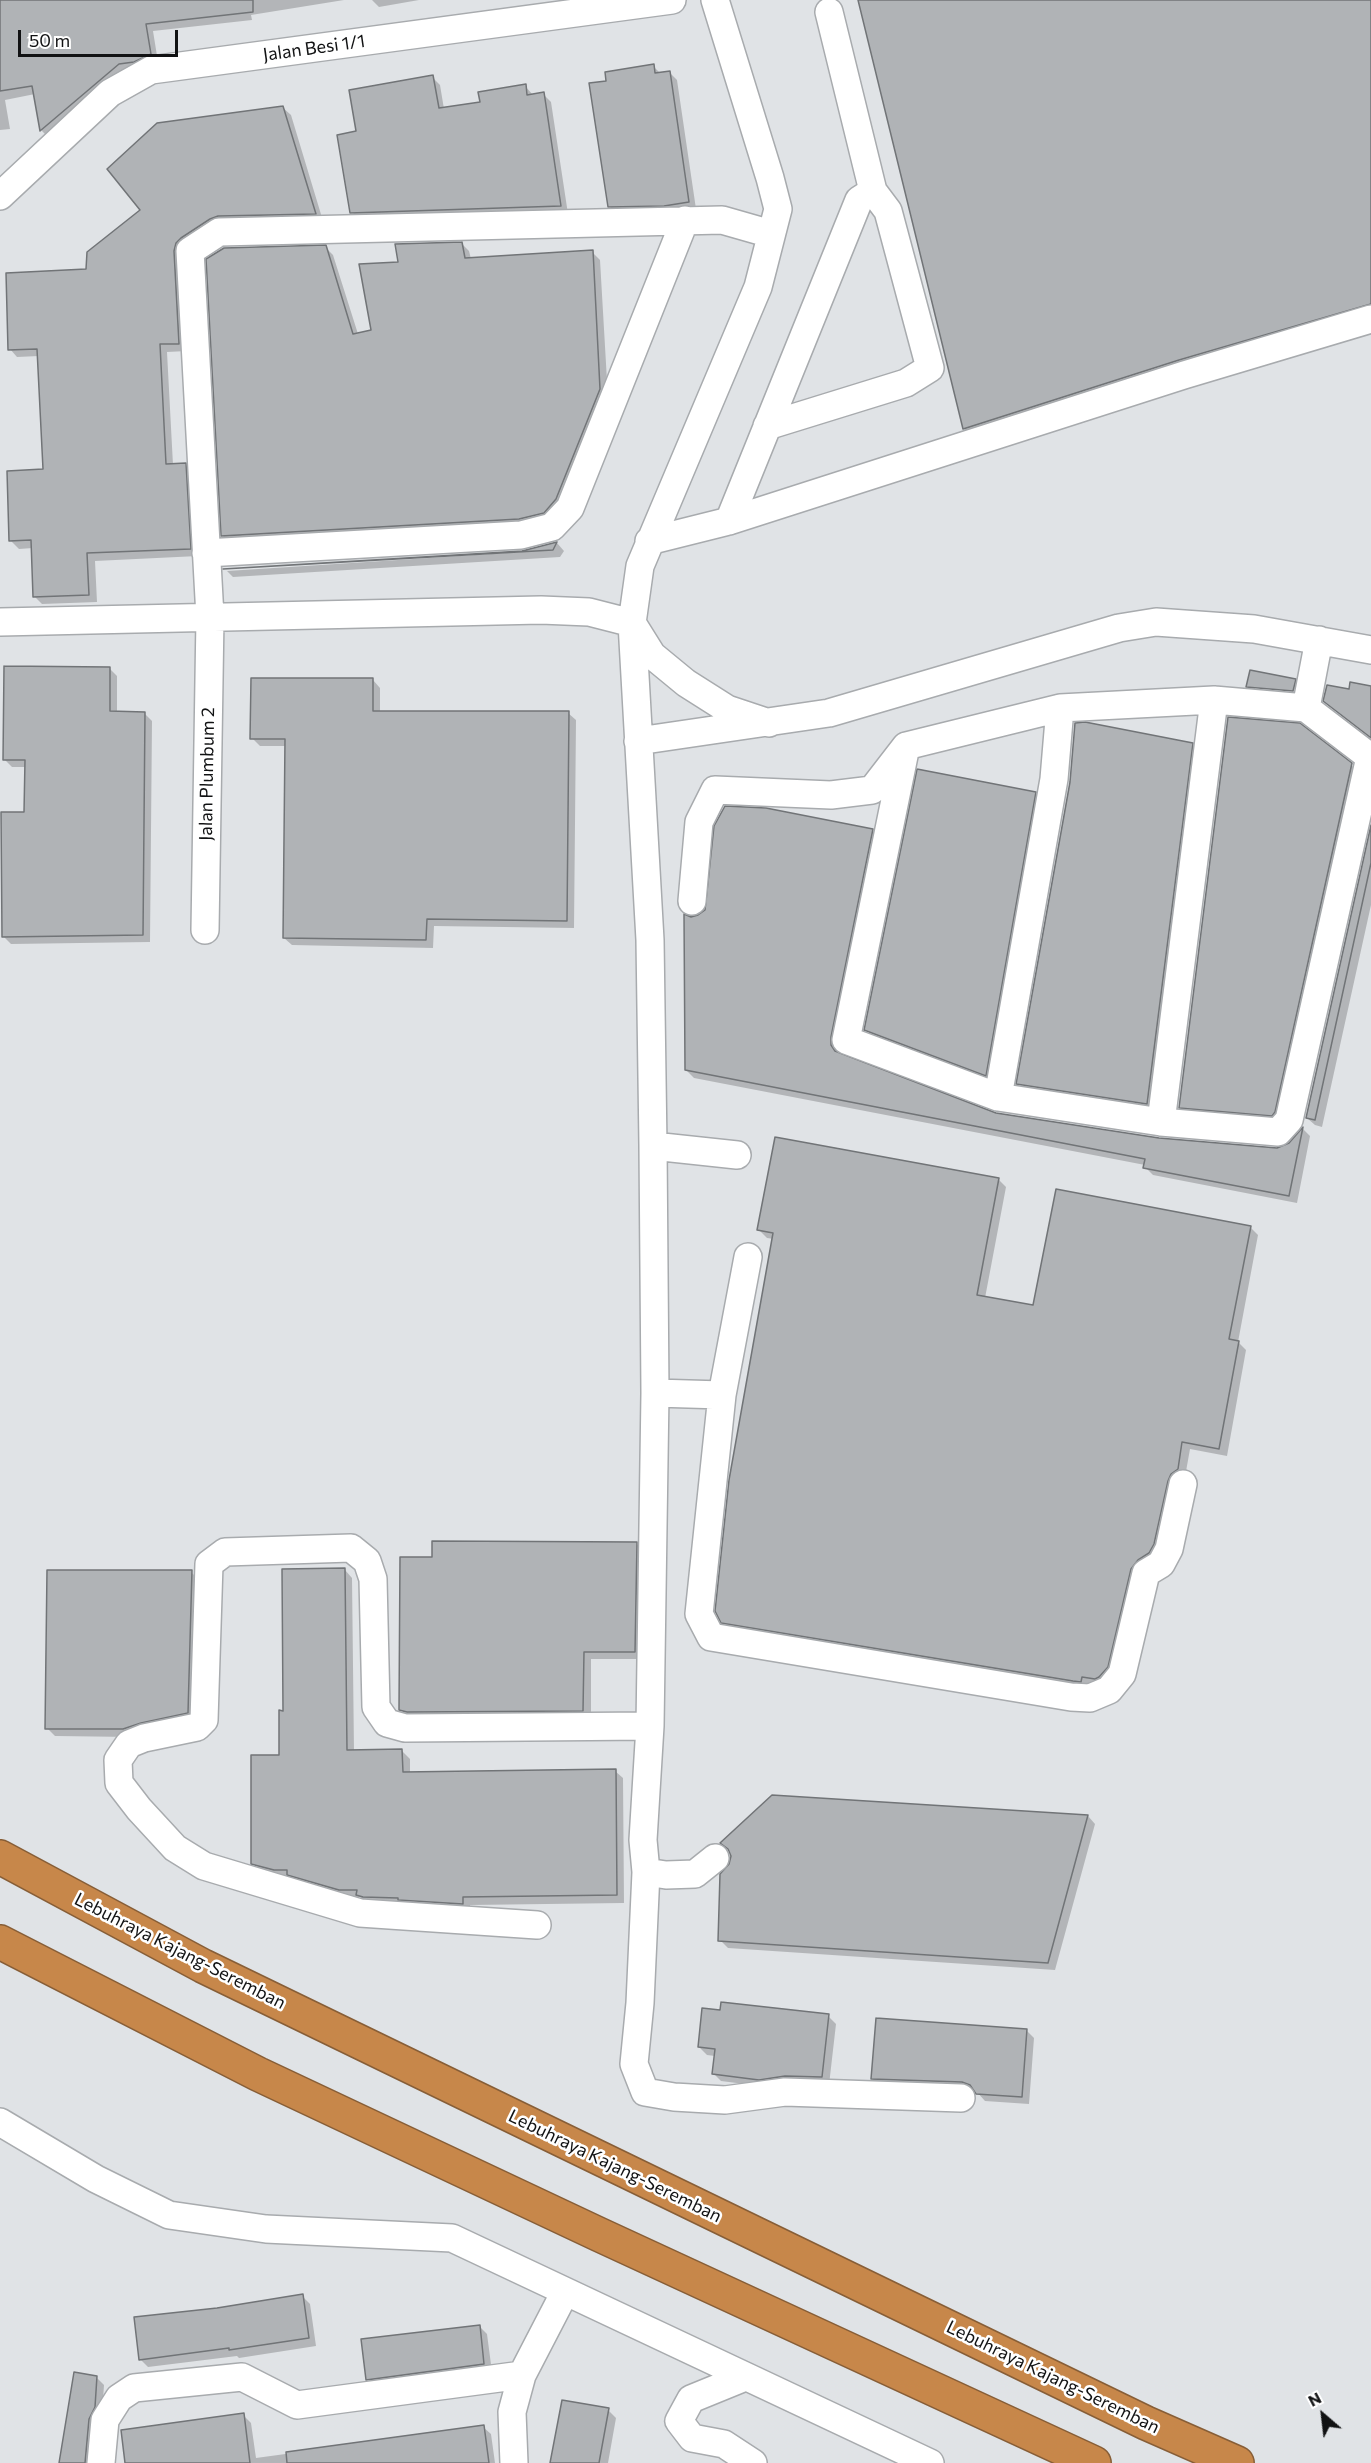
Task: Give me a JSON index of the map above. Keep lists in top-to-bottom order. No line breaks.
{"streets":{"highway":["Lebuhraya Kajang-Seremban"],"street":["Jalan Besi 1/1","Jalan Plumbum 2"]},"scale_bar":"50 m","north":"top left"}
